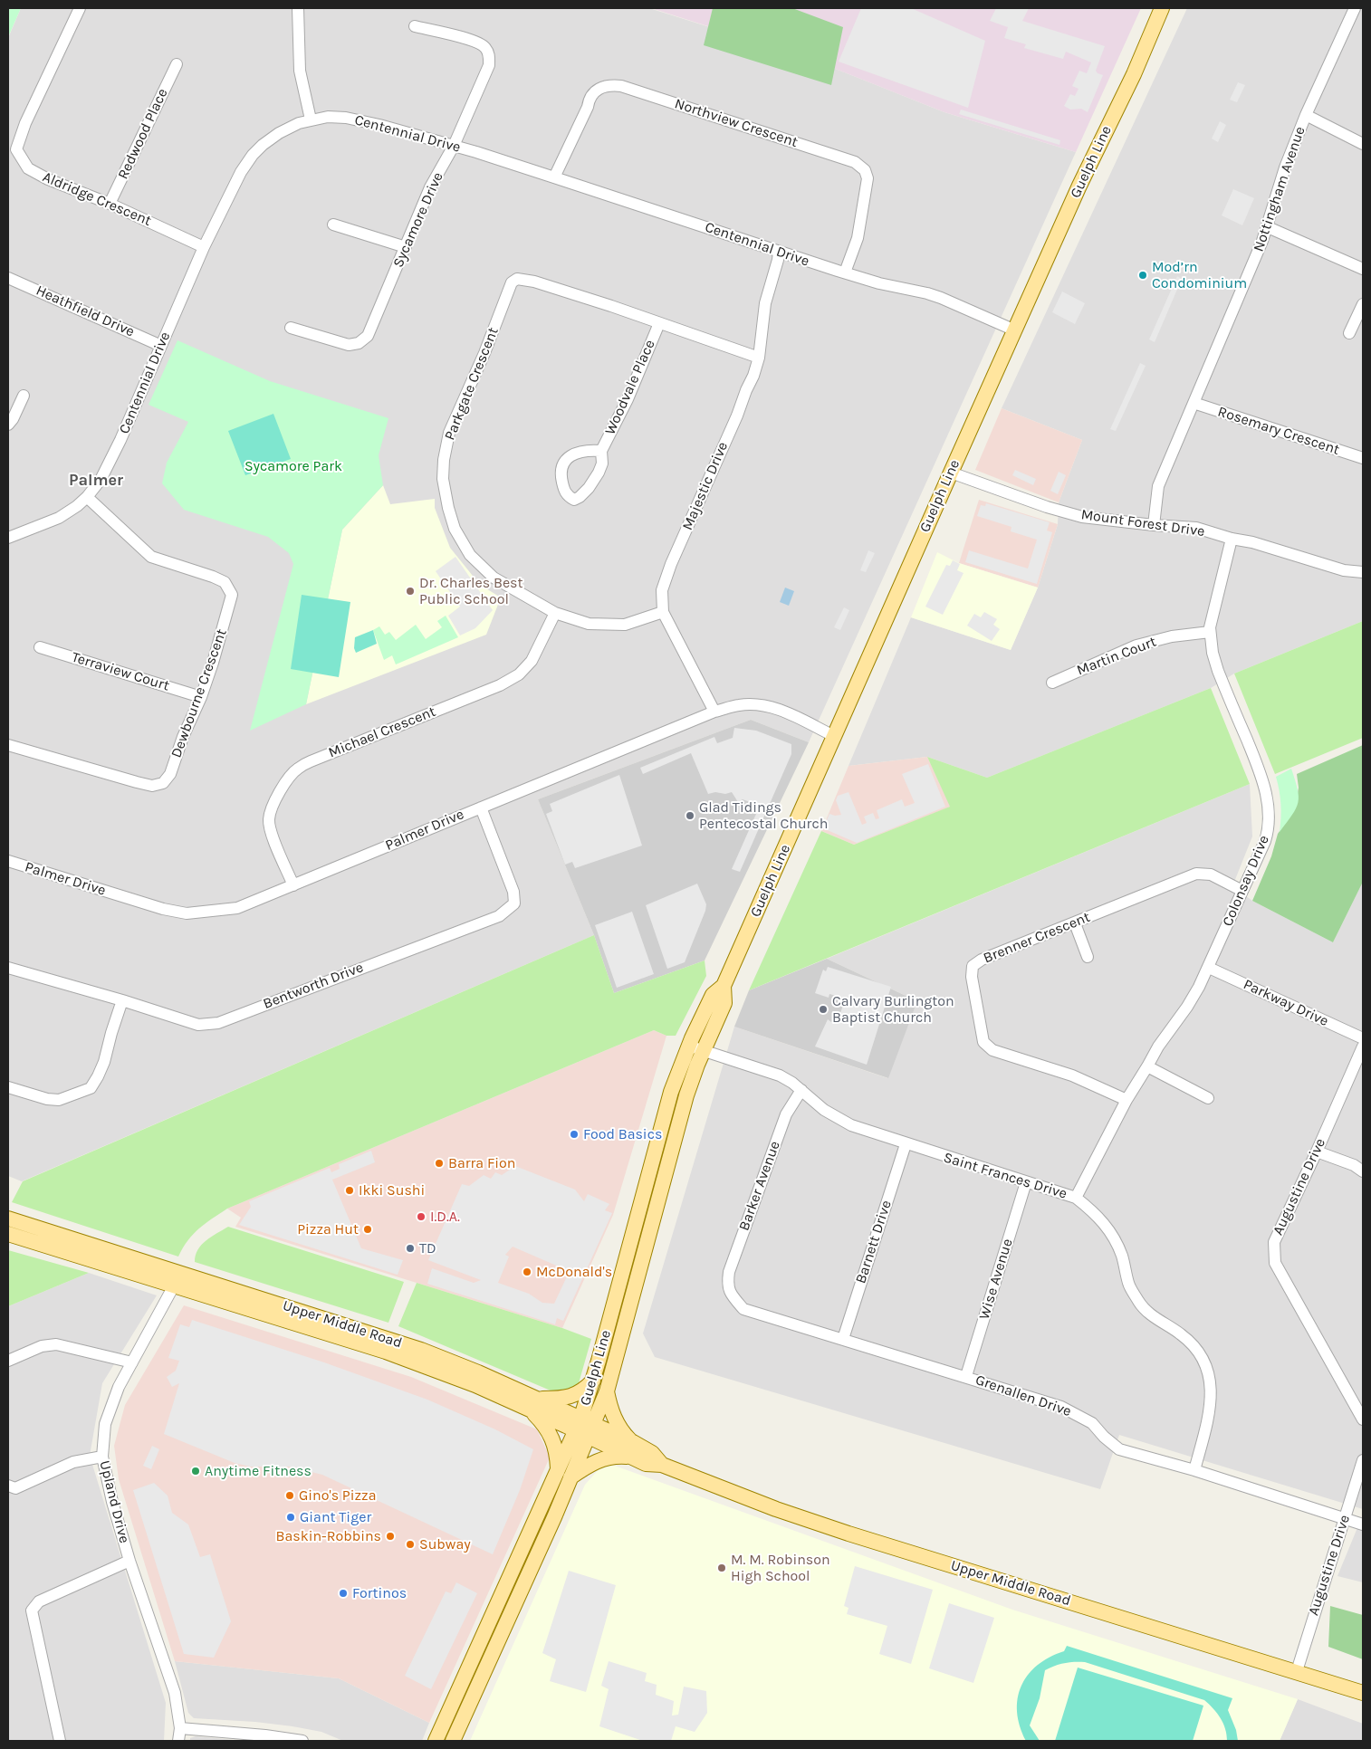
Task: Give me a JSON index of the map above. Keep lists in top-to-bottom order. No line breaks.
{"streets":{"main road":["Guelph Line","Upper Middle Road"],"street":["Northview Crescent","Redwood Place","Centennial Drive","Nottingham Avenue","Aldridge Crescent","Sycamore Drive","Heathfield Drive","Parkgate Crescent","Woodvale Place","Rosemary Crescent","Majestic Drive","Mount Forest Drive","Martin Court","Terraview Court","Dewbourne Crescent","Michael Crescent","Palmer Drive","Colonsay Drive","Brenner Crescent","Bentworth Drive","Parkway Drive","Saint Frances Drive","Barker Avenue","Augustine Drive","Barnett Drive","Wise Avenue","Grenallen Drive","Upland Drive"]},"crossings":[["Northview Crescent","Centennial Drive"],["Redwood Place","Aldridge Crescent"],["Centennial Drive","Guelph Line"],["Centennial Drive","Aldridge Crescent"],["Centennial Drive","Sycamore Drive"],["Centennial Drive","Heathfield Drive"],["Centennial Drive","Majestic Drive"],["Centennial Drive","Dewbourne Crescent"],["Guelph Line","Mount Forest Drive"],["Guelph Line","Palmer Drive"],["Guelph Line","Saint Frances Drive"],["Guelph Line","Upper Middle Road"],["Nottingham Avenue","Rosemary Crescent"],["Nottingham Avenue","Mount Forest Drive"],["Parkgate Crescent","Woodvale Place"],["Parkgate Crescent","Majestic Drive"],["Parkgate Crescent","Michael Crescent"],["Majestic Drive","Palmer Drive"],["Mount Forest Drive","Colonsay Drive"],["Martin Court","Colonsay Drive"],["Terraview Court","Dewbourne Crescent"],["Michael Crescent","Palmer Drive"],["Palmer Drive","Bentworth Drive"],["Colonsay Drive","Brenner Crescent"],["Colonsay Drive","Parkway Drive"],["Colonsay Drive","Saint Frances Drive"],["Saint Frances Drive","Barker Avenue"],["Saint Frances Drive","Barnett Drive"],["Saint Frances Drive","Wise Avenue"],["Saint Frances Drive","Grenallen Drive"],["Barker Avenue","Grenallen Drive"],["Augustine Drive","Upper Middle Road"],["Augustine Drive","Grenallen Drive"],["Barnett Drive","Grenallen Drive"],["Wise Avenue","Grenallen Drive"],["Upper Middle Road","Upland Drive"]],"districts":["Palmer"],"parks":["Sycamore Park"],"places":["Mod’rn Condominium","Dr. Charles Best Public School","Glad Tidings Pentecostal Church","Calvary Burlington Baptist Church","Food Basics","Barra Fion","Ikki Sushi","I.D.A.","Pizza Hut","TD","McDonald's","Anytime Fitness","Gino's Pizza","Giant Tiger","Baskin-Robbins","Subway","M. M. Robinson High School","Fortinos"]}
